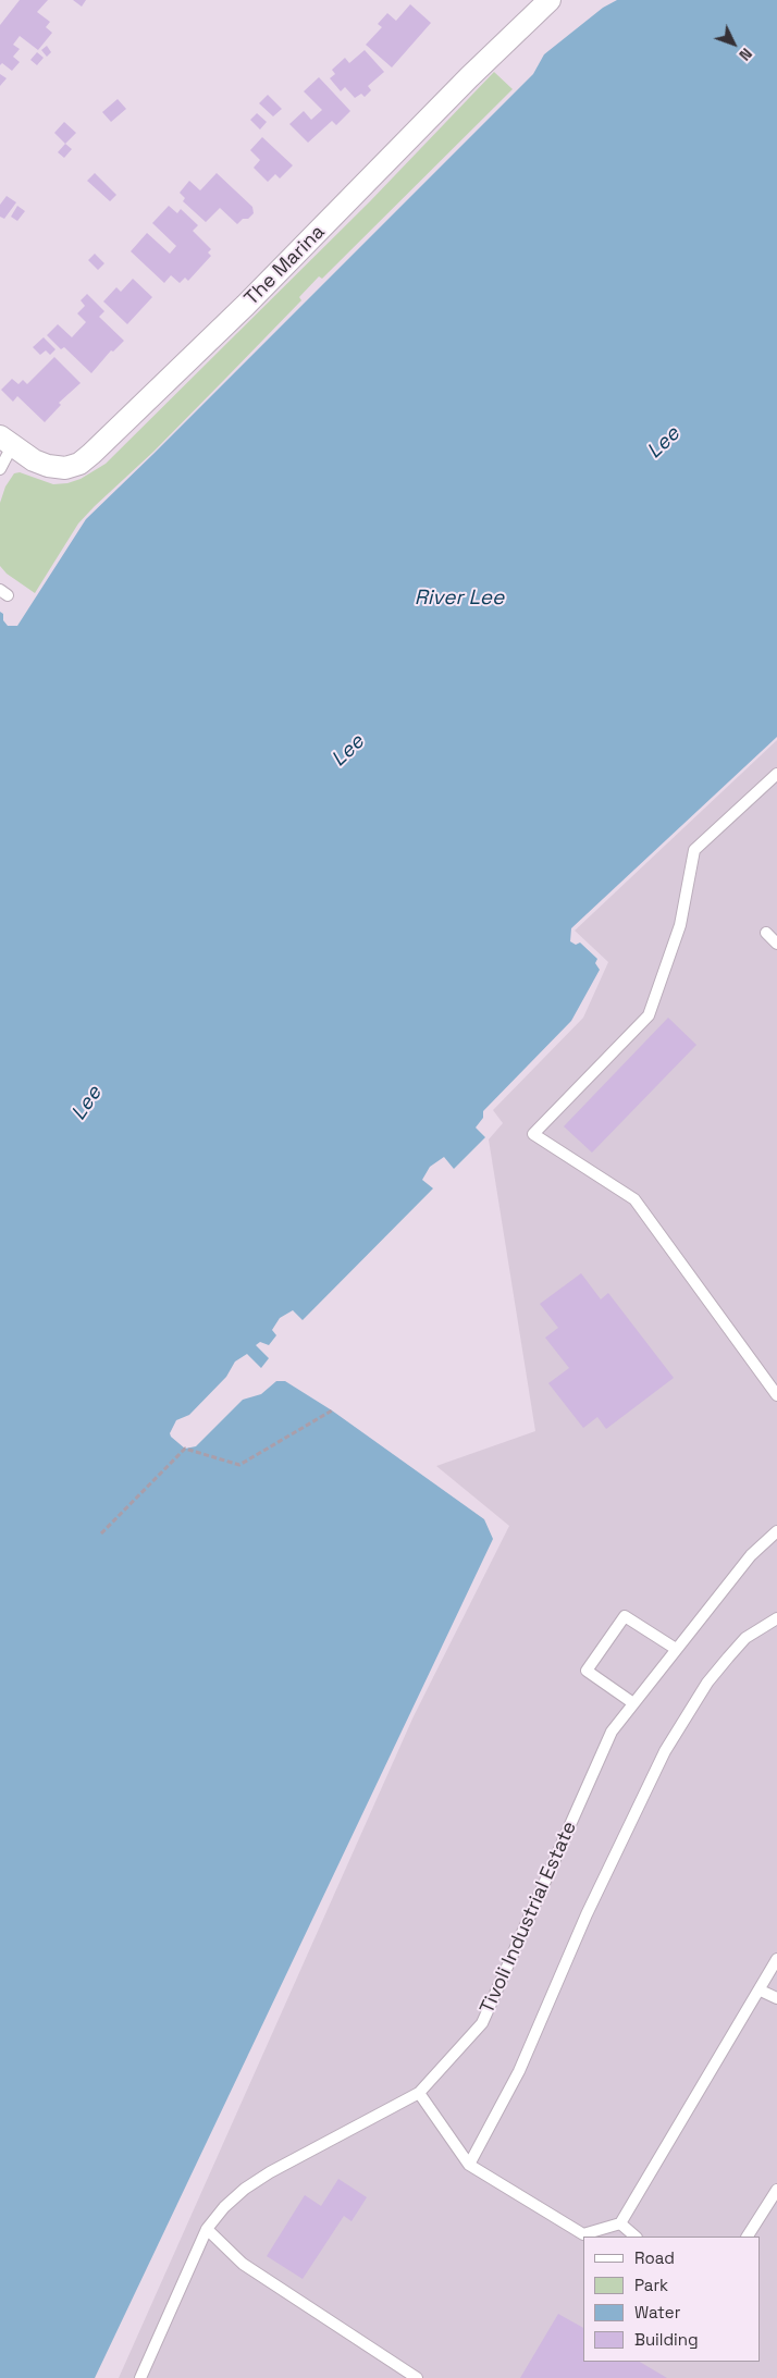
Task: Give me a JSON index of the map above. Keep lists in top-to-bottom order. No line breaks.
{"streets":{"street":["The Marina"],"lane":["Tivoli Industrial Estate"]},"water":["Lee","River Lee"],"legend":["Road","Park","Water","Building"],"north":"bottom right"}
